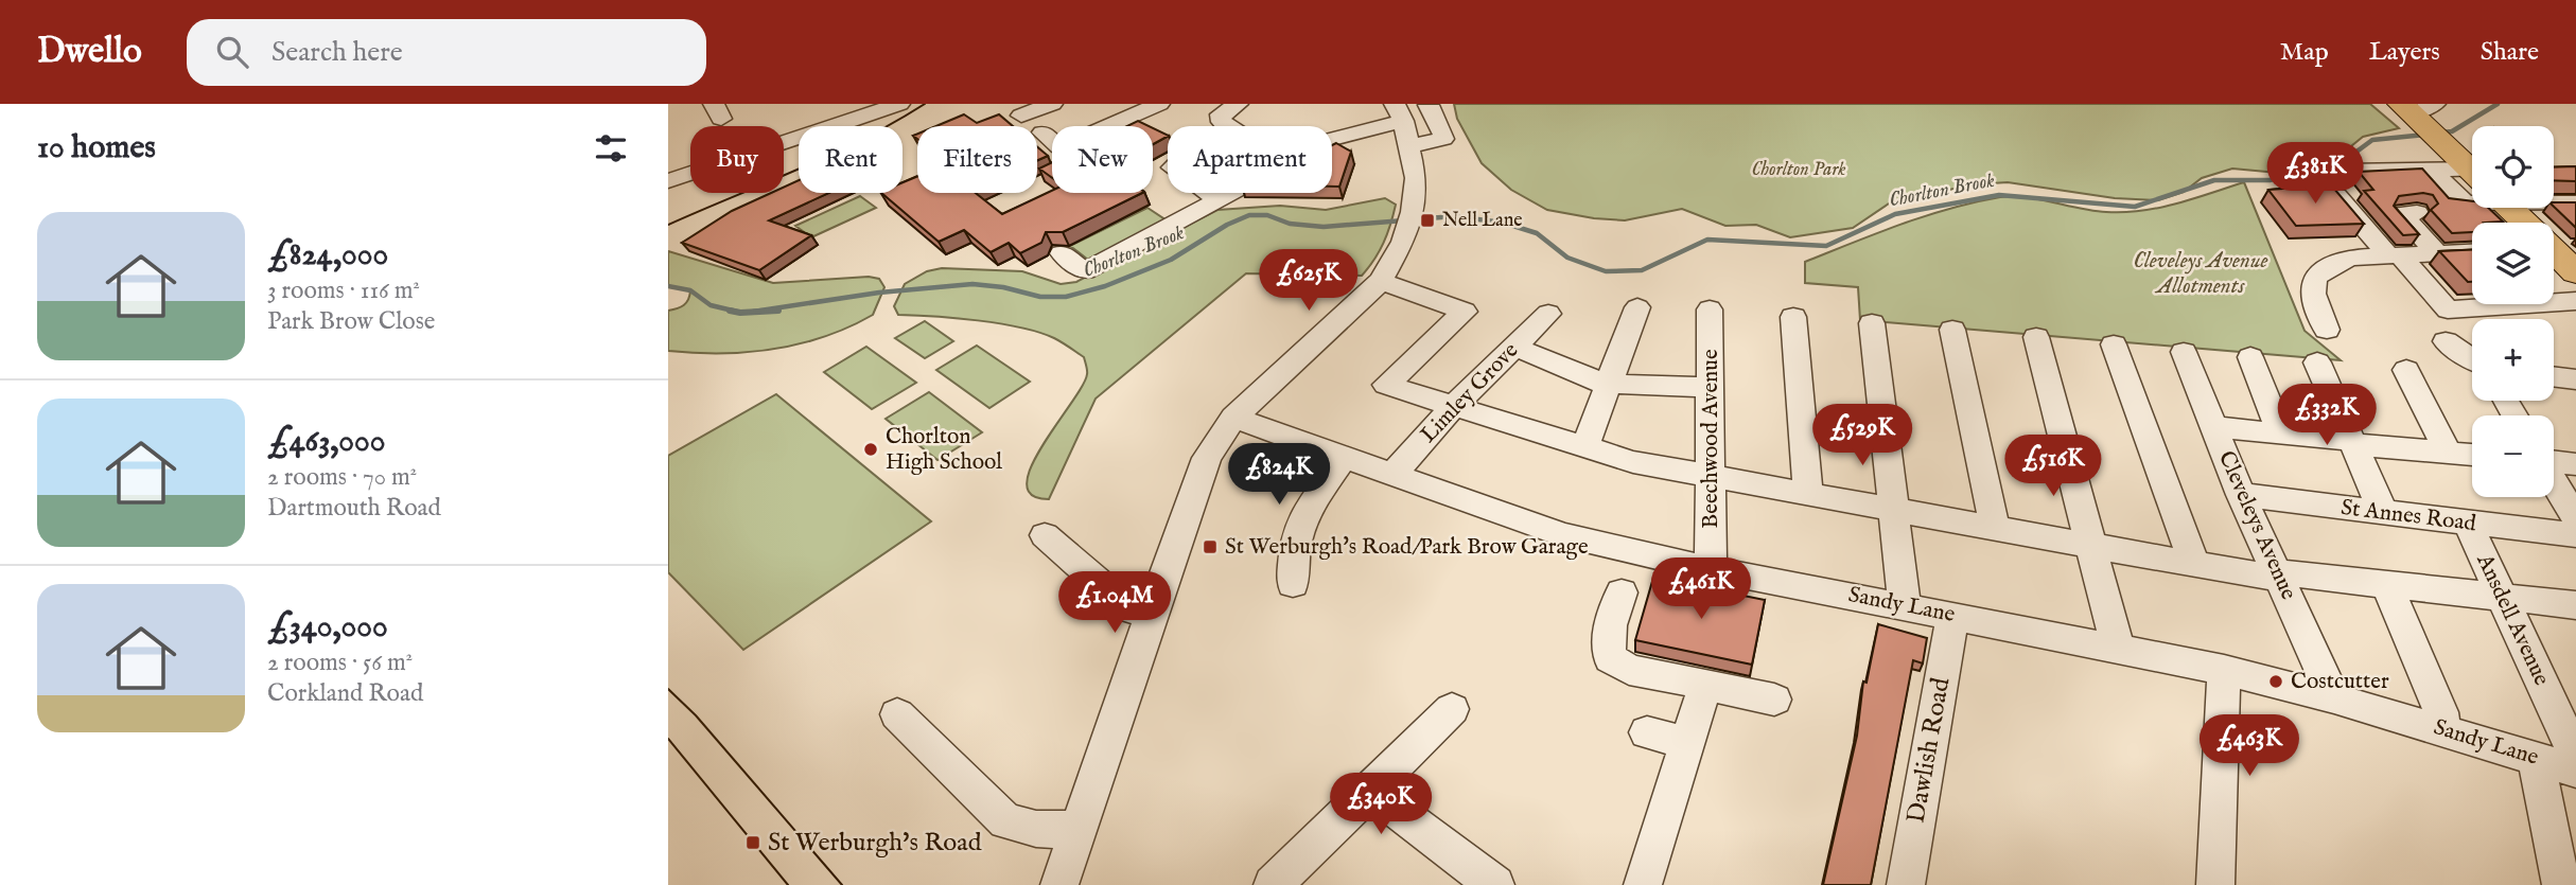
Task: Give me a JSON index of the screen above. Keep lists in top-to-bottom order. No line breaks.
{"streets":{"street":["Limley Grove","Beechwood Avenue","St Annes Road","Cleveleys Avenue","Sandy Lane","Ansdell Avenue","Dawlish Road"]},"crossings":[["Limley Grove","Sandy Lane"],["Beechwood Avenue","Sandy Lane"],["St Annes Road","Cleveleys Avenue"],["St Annes Road","Ansdell Avenue"],["Cleveleys Avenue","Sandy Lane"],["Sandy Lane","Dawlish Road"]],"water":["Chorlton Brook"],"parks":["Chorlton Park","Cleveleys Avenue Allotments"],"places":{"transit":["Nell Lane","St Werburgh's Road/Park Brow Garage","St Werburgh's Road"],"other":["Chorlton High School","Costcutter"]},"page":{"header":"Dwello","search":"Search here","nav":["Map","Layers","Share"],"heading":"10 homes","map_buttons":["+","−"],"chip":["Buy","Rent","Filters","New","Apartment"],"price":["£381K","£625K","£332K","£529K","£516K","£824K","£461K","£1.04M","£463K","£340K"],"list":[{"name":"£824,000","note":"3 rooms · 116 m² · Park Brow Close"},{"name":"£463,000","note":"2 rooms · 70 m² · Dartmouth Road"},{"name":"£340,000","note":"2 rooms · 56 m² · Corkland Road"}]}}
